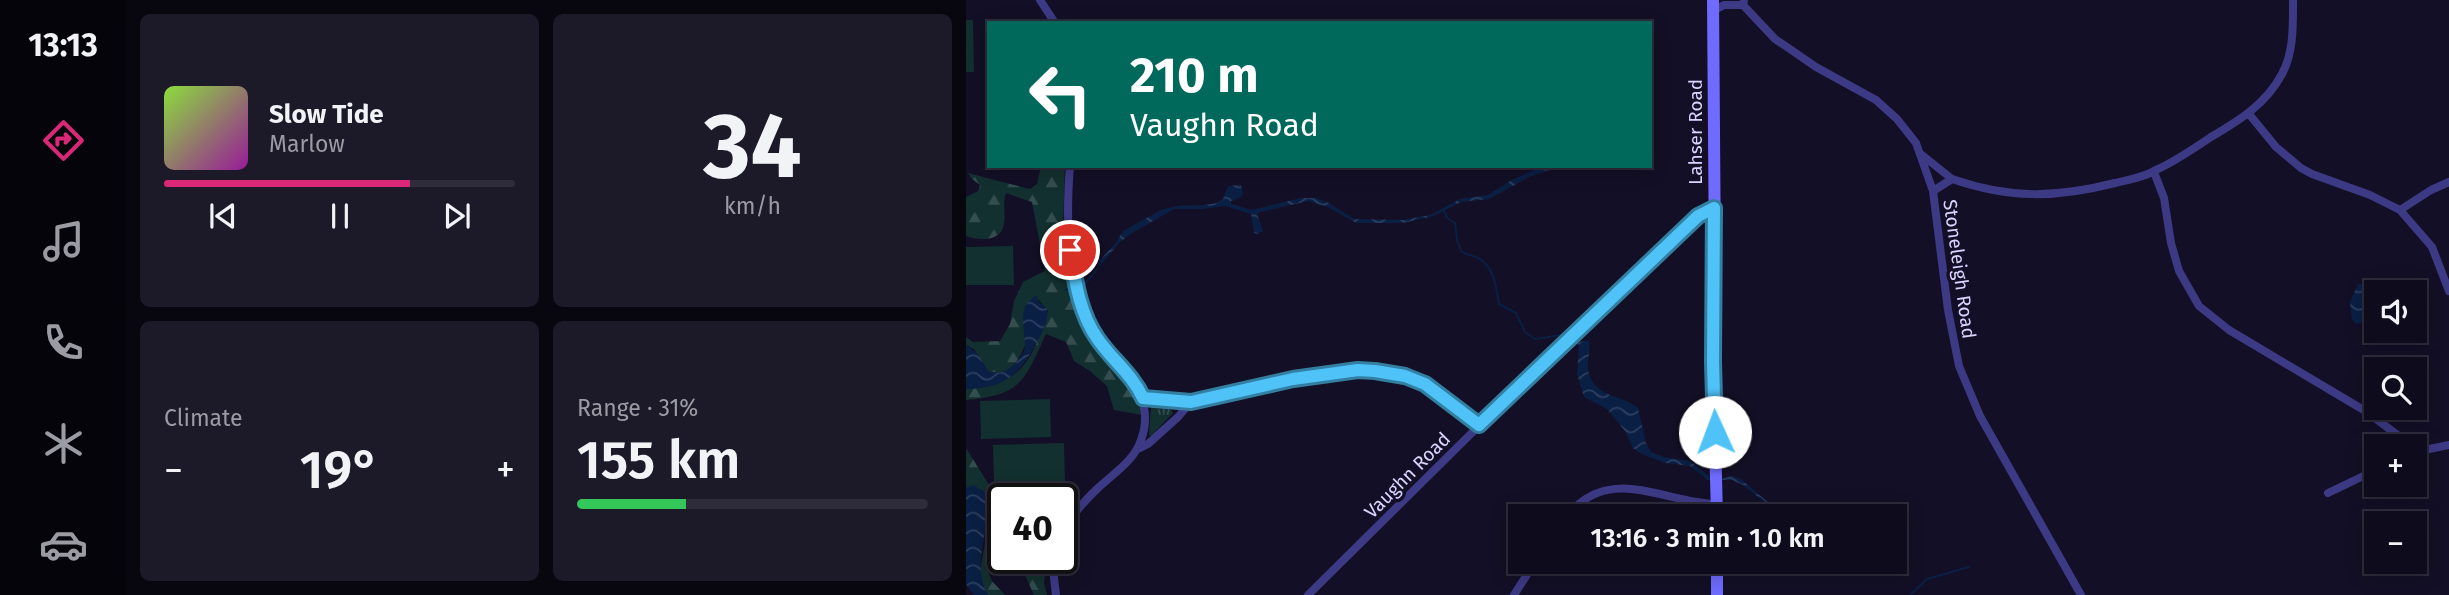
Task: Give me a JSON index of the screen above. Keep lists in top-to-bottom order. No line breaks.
{"streets":{"street":["Lahser Road","Stoneleigh Road","Vaughn Road"]},"crossings":[["Lahser Road","Stoneleigh Road"],["Lahser Road","Vaughn Road"]],"page":{"tabs":"13:13","tile":[["34","km/h"],"Climate",["Range · 31%","155 km"]],"turn":["210 m","Vaughn Road"],"song":["Slow Tide","Marlow"],"map_buttons":["+","−"],"heat":["−","19°","+"],"limit":"40","trip":"13:16 · 3 min · 1.0 km"}}
